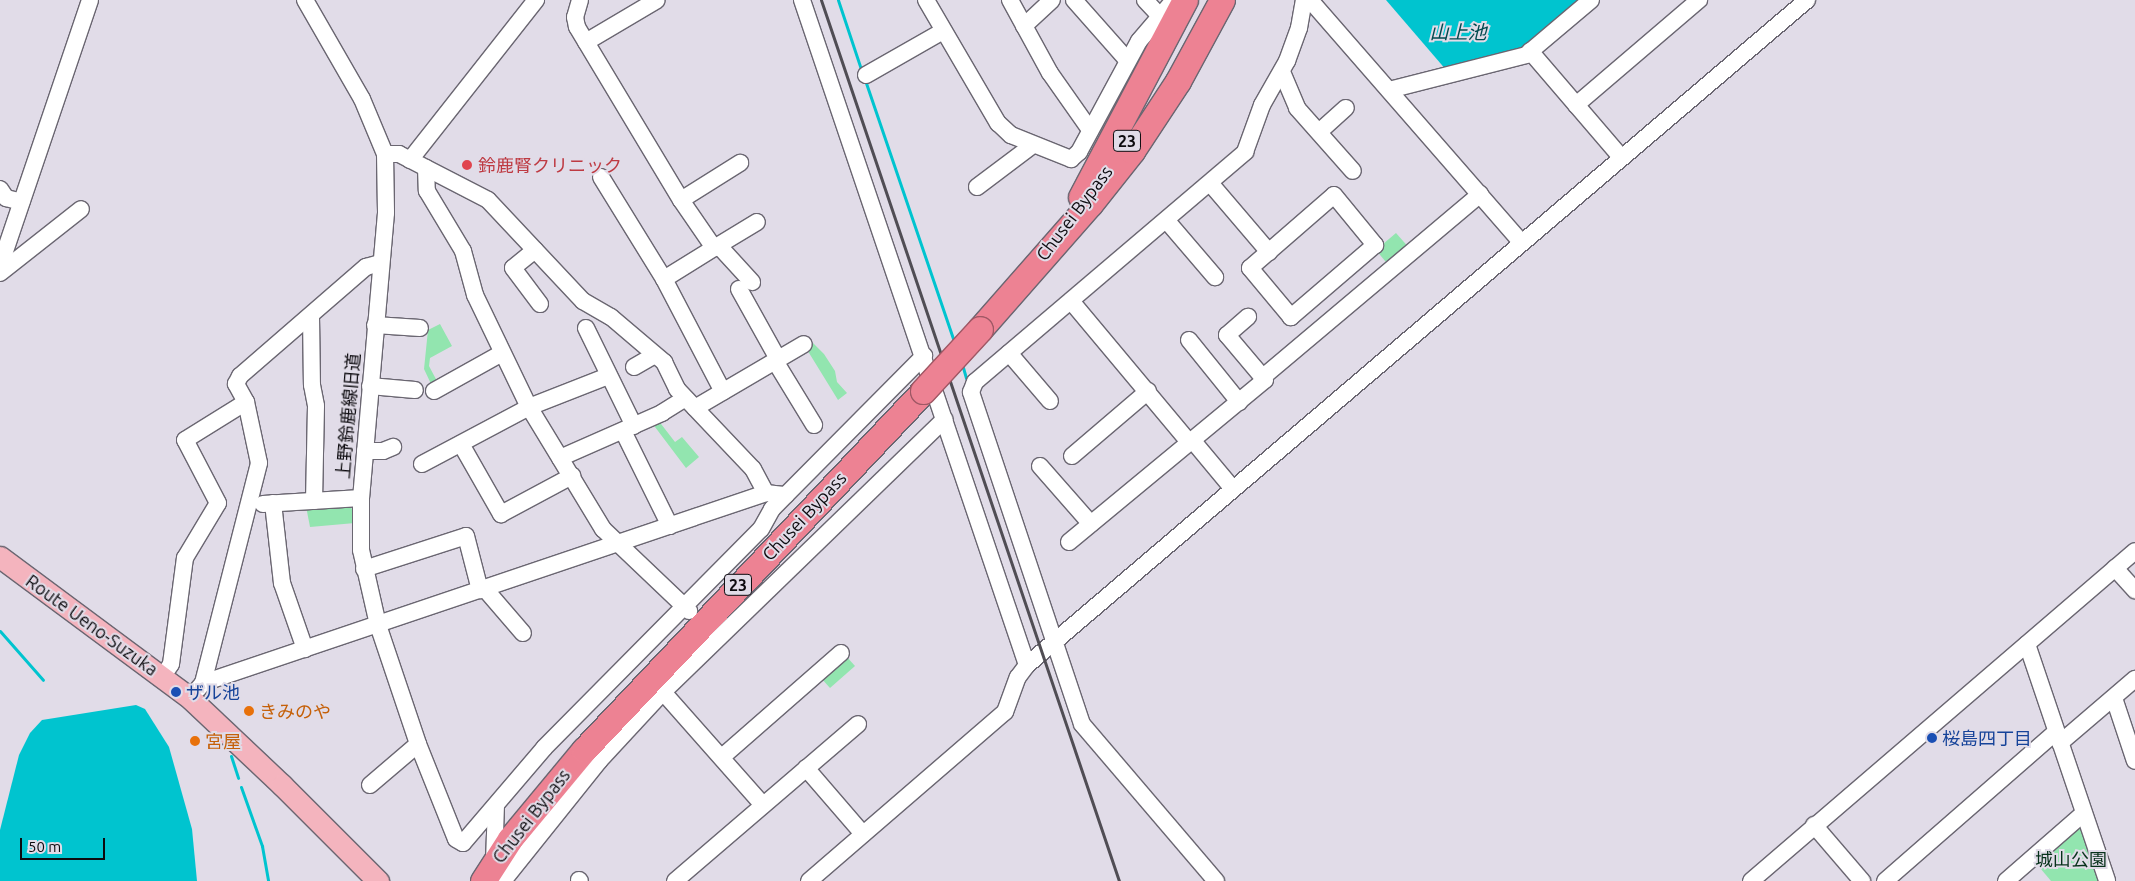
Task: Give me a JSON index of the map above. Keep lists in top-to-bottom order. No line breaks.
{"streets":{"highway":["23","Chusei Bypass"],"main road":["Route Ueno-Suzuka"],"street":["上野鈴鹿線旧道"]},"water":["山上池"],"parks":["城山公園"],"places":["鈴鹿腎クリニック","ザル池","きみのや","桜島四丁目","宮屋"],"scale_bar":"50 m"}
